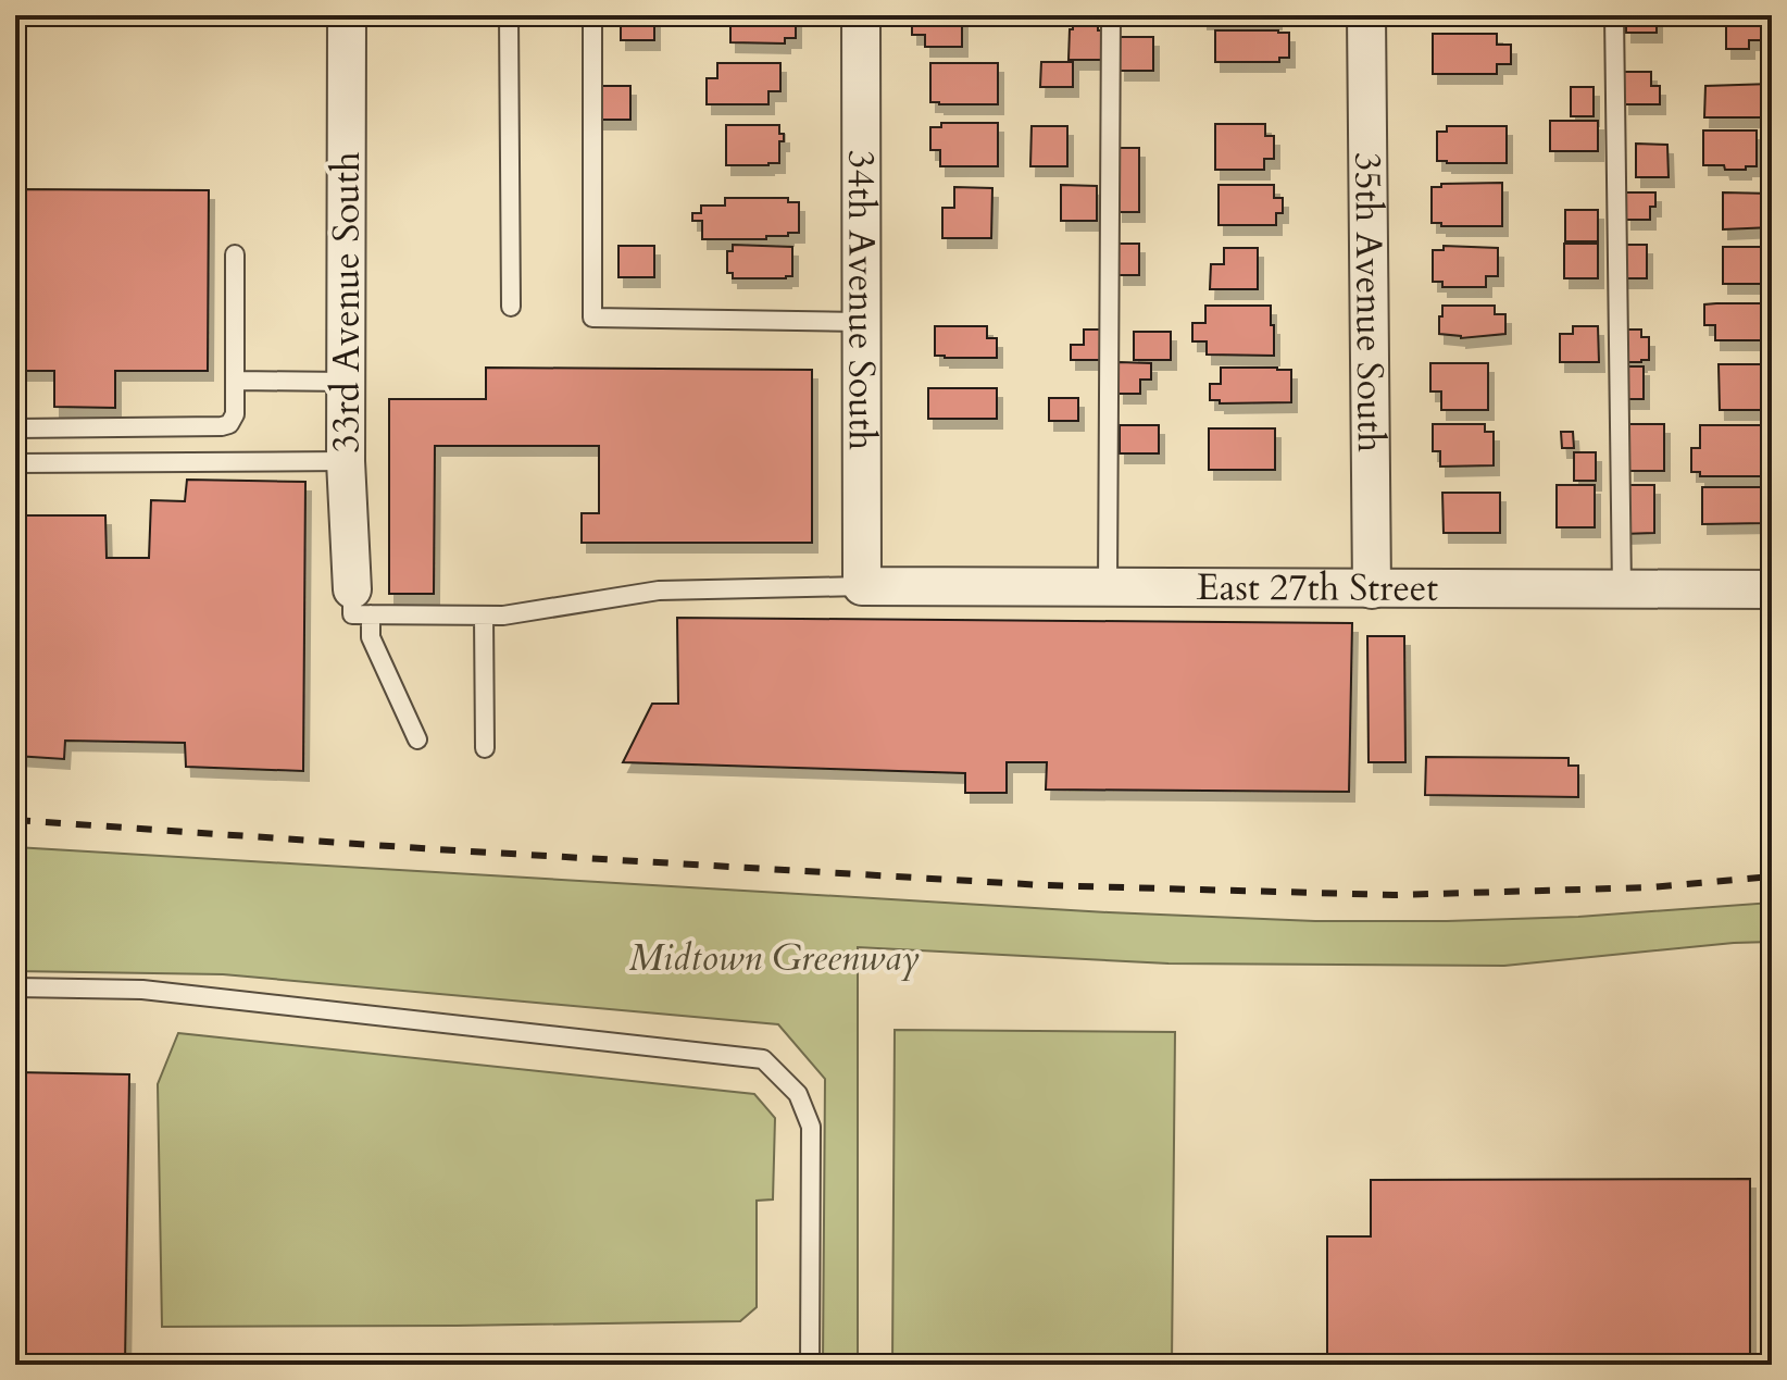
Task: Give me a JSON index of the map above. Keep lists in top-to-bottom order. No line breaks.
{"streets":{"street":["34th Avenue South","33rd Avenue South","35th Avenue South","East 27th Street"]},"crossings":[["34th Avenue South","East 27th Street"],["35th Avenue South","East 27th Street"]],"parks":["Midtown Greenway"]}
